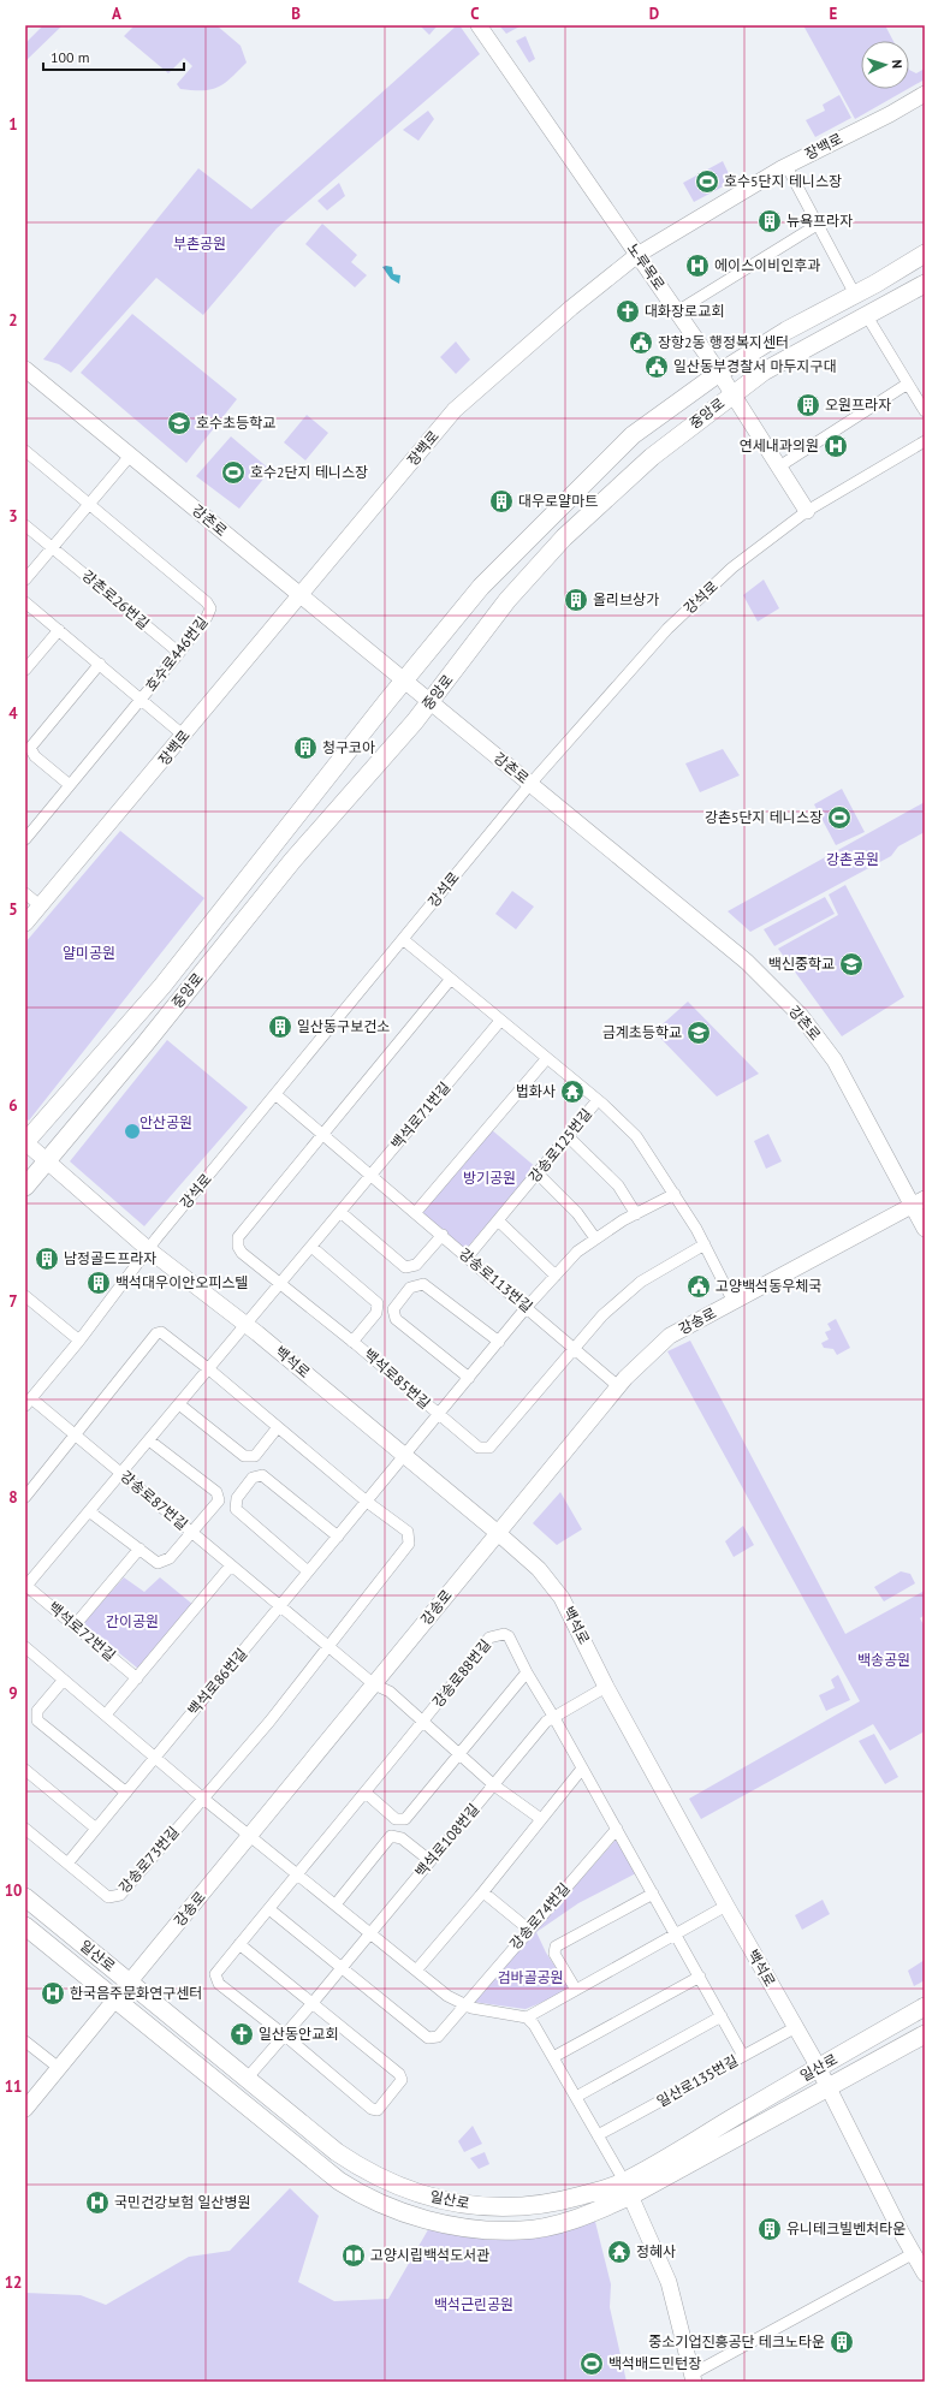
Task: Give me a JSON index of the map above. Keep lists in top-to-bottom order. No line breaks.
{"streets":{"main road":["장백로","노루목로","중앙로","강촌로","강송로","백석로","일산로"],"street":["강석로","강촌로26번길","호수로446번길","백석로71번길","강송로125번길","강송로113번길","백석로85번길","강송로87번길","백석로72번길","강송로88번길","백석로86번길","백석로108번길","강송로73번길","강송로74번길","일산로135번길"]},"crossings":[["장백로","노루목로"],["장백로","강촌로"],["장백로","호수로446번길"],["노루목로","중앙로"],["노루목로","강석로"],["중앙로","강촌로"],["중앙로","백석로"],["강촌로","강석로"],["강촌로","강송로"],["강석로","강송로125번길"],["강석로","강송로113번길"],["강석로","백석로"],["강석로","강송로87번길"],["강촌로26번길","호수로446번길"],["백석로71번길","강송로125번길"],["백석로71번길","강송로113번길"],["백석로71번길","백석로"],["백석로71번길","백석로72번길"],["강송로125번길","강송로113번길"],["강송로125번길","강송로"],["강송로125번길","백석로85번길"],["강송로113번길","강송로"],["강송로113번길","백석로85번길"],["강송로","백석로"],["강송로","강송로87번길"],["강송로","강송로88번길"],["강송로","일산로"],["백석로","백석로85번길"],["백석로","백석로72번길"],["백석로","백석로86번길"],["백석로","백석로108번길"],["백석로","일산로"],["백석로","일산로135번길"],["백석로85번길","백석로86번길"],["강송로87번길","백석로72번길"],["강송로87번길","강송로88번길"],["강송로87번길","백석로86번길"],["강송로87번길","강송로73번길"],["강송로88번길","백석로108번길"],["백석로86번길","강송로73번길"],["백석로108번길","강송로74번길"],["백석로108번길","일산로"]],"parks":["부촌공원","강촌공원","얄미공원","안산공원","방기공원","간이공원","백송공원","검바골공원","백석근린공원"],"places":{"sports":["호수5단지 테니스장","호수2단지 테니스장","강촌5단지 테니스장","백석배드민턴장"],"building":["뉴욕프라자","오원프라자","대우로얄마트","올리브상가","청구코아","일산동구보건소","남정골드프라자","백석대우이안오피스텔","유니테크빌벤처타운","중소기업진흥공단 테크노타운"],"hospital":["에이스이비인후과","연세내과의원","한국음주문화연구센터","국민건강보험 일산병원"],"church":["대화장로교회","일산동안교회"],"public building":["장항2동 행정복지센터","일산동부경찰서 마두지구대","고양백석동우체국"],"school or university":["호수초등학교","백신중학교","금계초등학교"],"temple":["법화사","정혜사"],"library":["고양시립백석도서관"]},"scale_bar":"100 m","north":"right","grid":{"columns":["A","B","C","D","E"],"rows":["1","2","3","4","5","6","7","8","9","10","11","12"]}}
